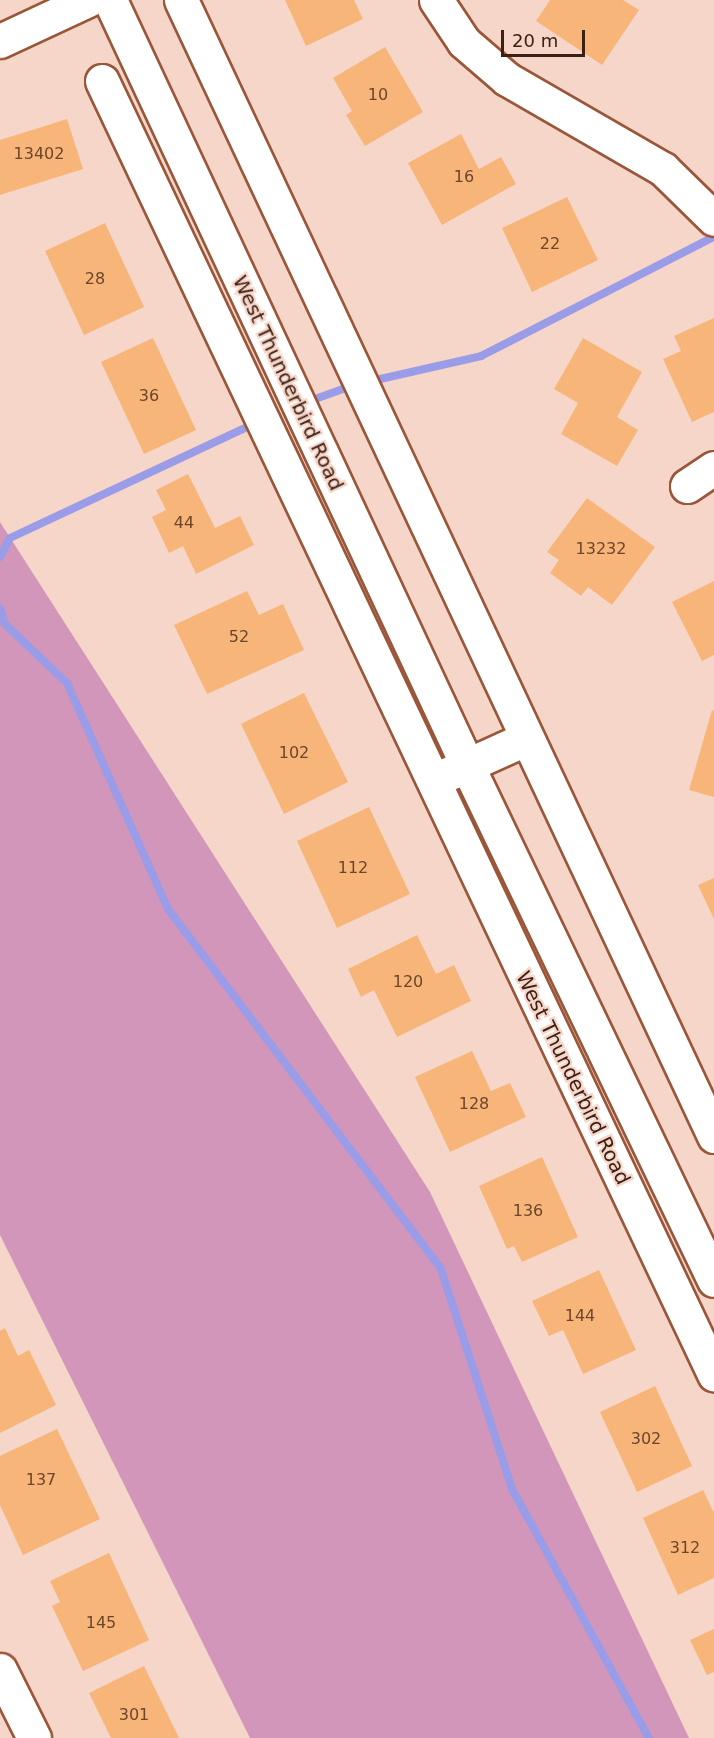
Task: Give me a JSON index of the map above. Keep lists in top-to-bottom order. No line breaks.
{"streets":{"main road":["West Thunderbird Road"]},"house_numbers":["10","13402","16","22","28","36","44","13232","52","102","112","120","128","136","144","302","137","312","145","301"],"scale_bar":"20 m"}
